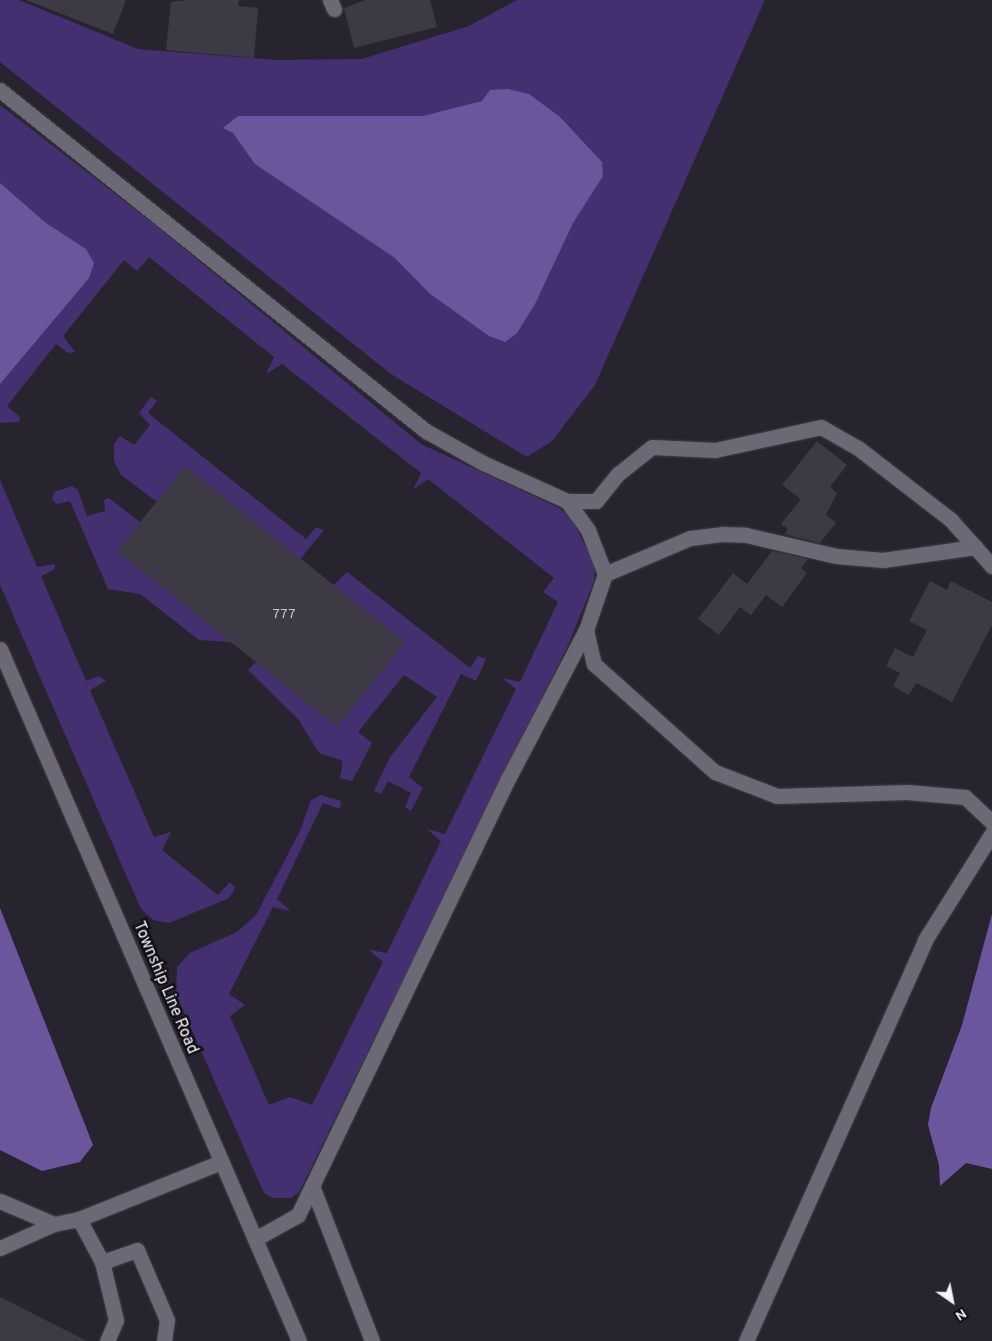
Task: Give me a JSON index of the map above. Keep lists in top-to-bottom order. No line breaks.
{"streets":{"street":["Township Line Road"]},"house_numbers":["777"],"north":"bottom right"}
